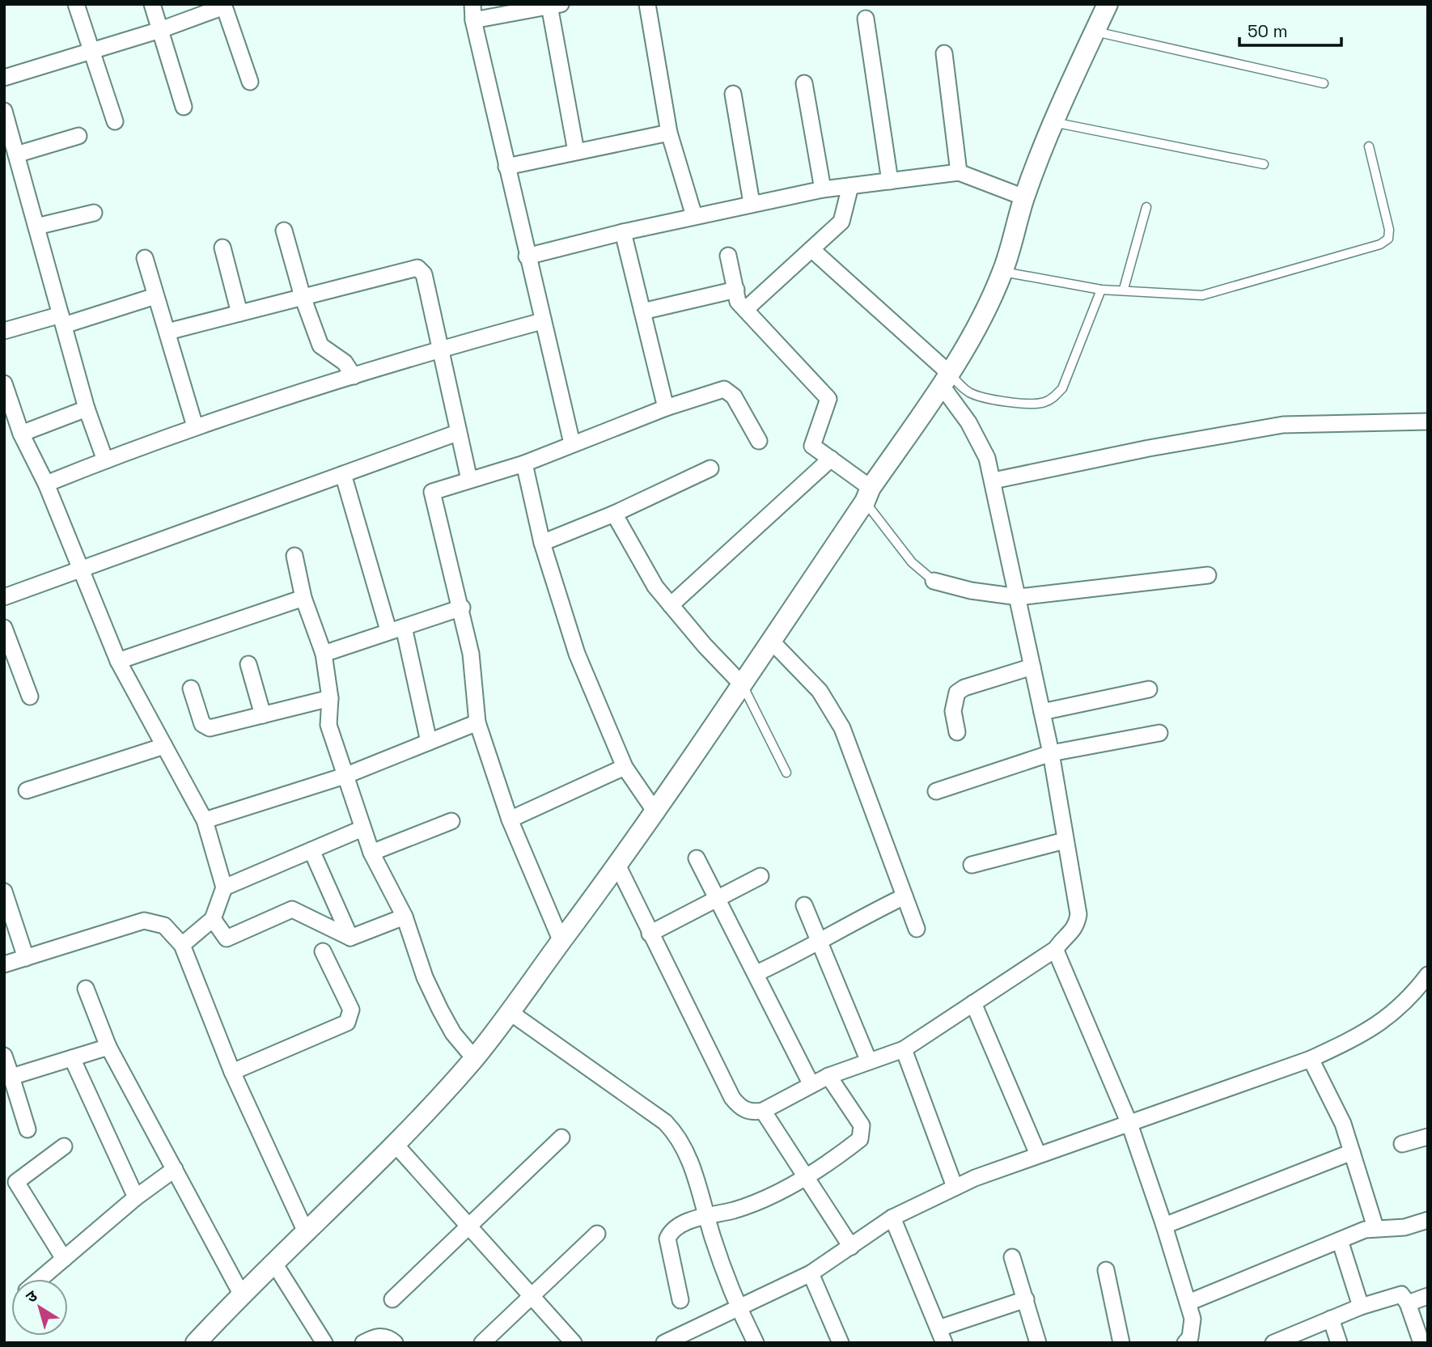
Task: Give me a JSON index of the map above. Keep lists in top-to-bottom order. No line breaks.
{"scale_bar":"50 m","north":"top left"}
